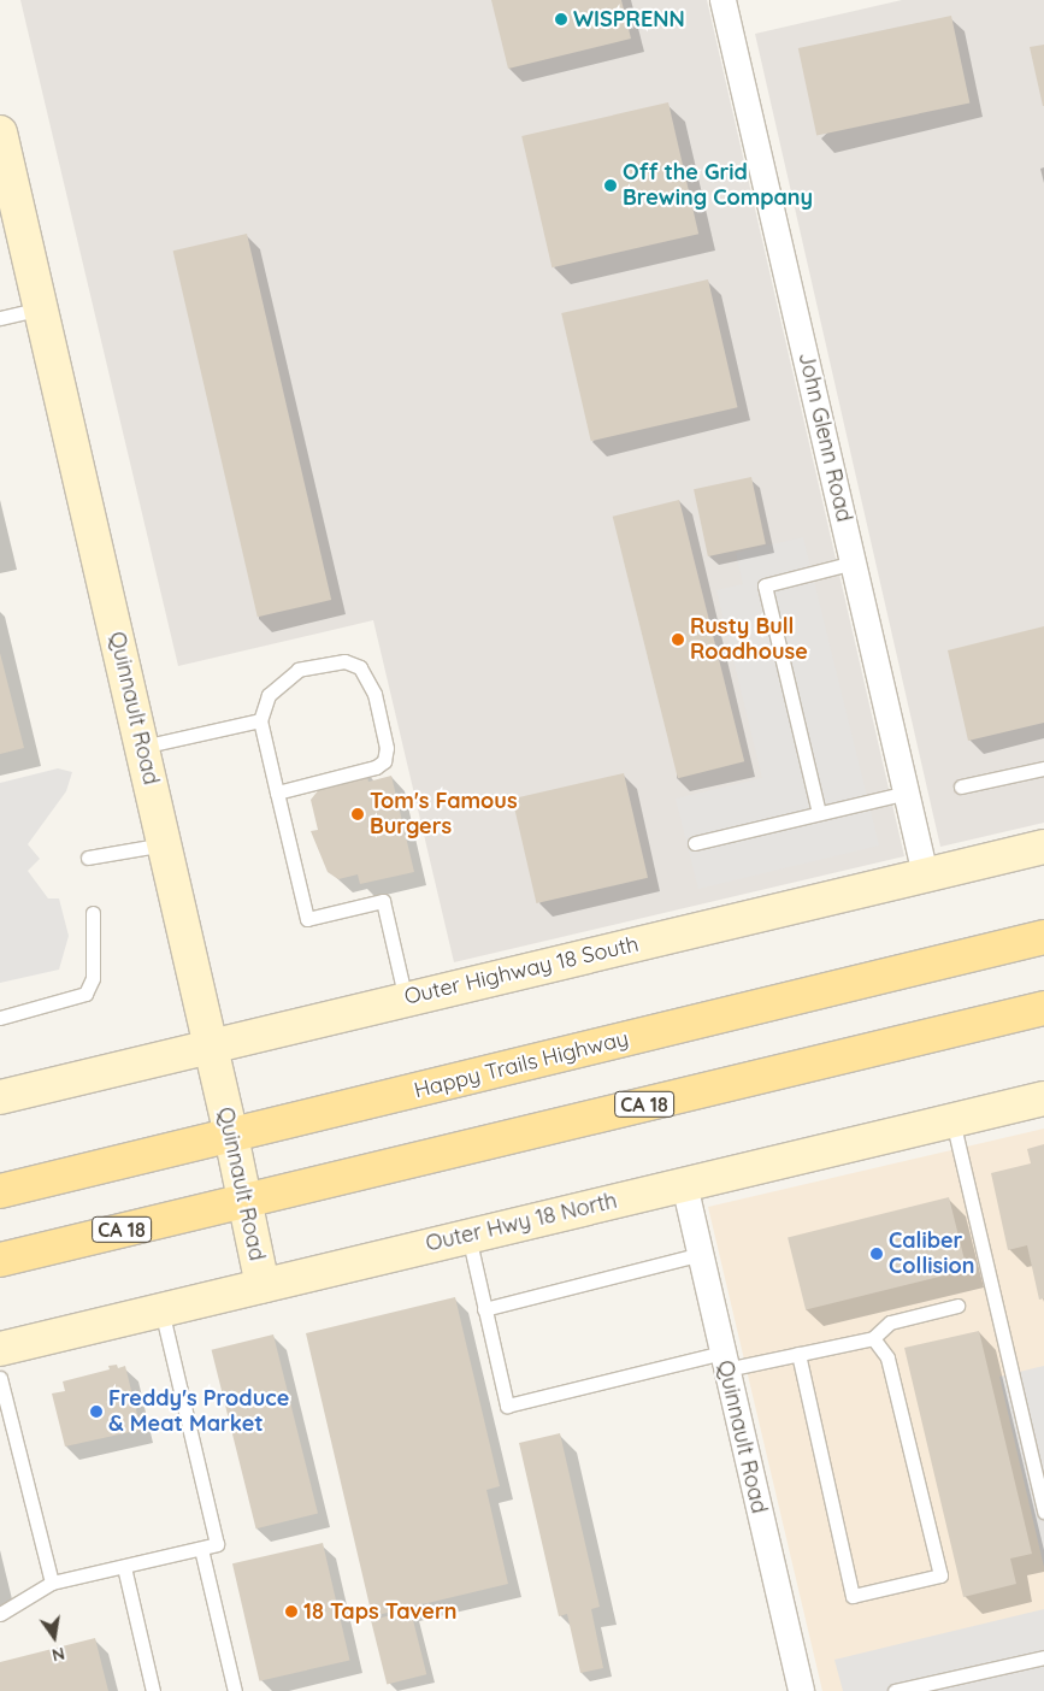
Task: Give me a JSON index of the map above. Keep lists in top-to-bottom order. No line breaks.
{"streets":{"main road":["Happy Trails Highway","CA 18"],"street":["John Glenn Road","Quinnault Road","Outer Highway 18 South","Outer Hwy 18 North"]},"crossings":[["John Glenn Road","Outer Highway 18 South"],["Quinnault Road","Outer Highway 18 South"],["Quinnault Road","Happy Trails Highway"],["Quinnault Road","CA 18"],["Quinnault Road","Outer Hwy 18 North"]],"places":["WISPRENN","Off the Grid Brewing Company","Rusty Bull Roadhouse","Tom's Famous Burgers","Caliber Collision","Freddy's Produce & Meat Market","18 Taps Tavern"],"north":"bottom"}
